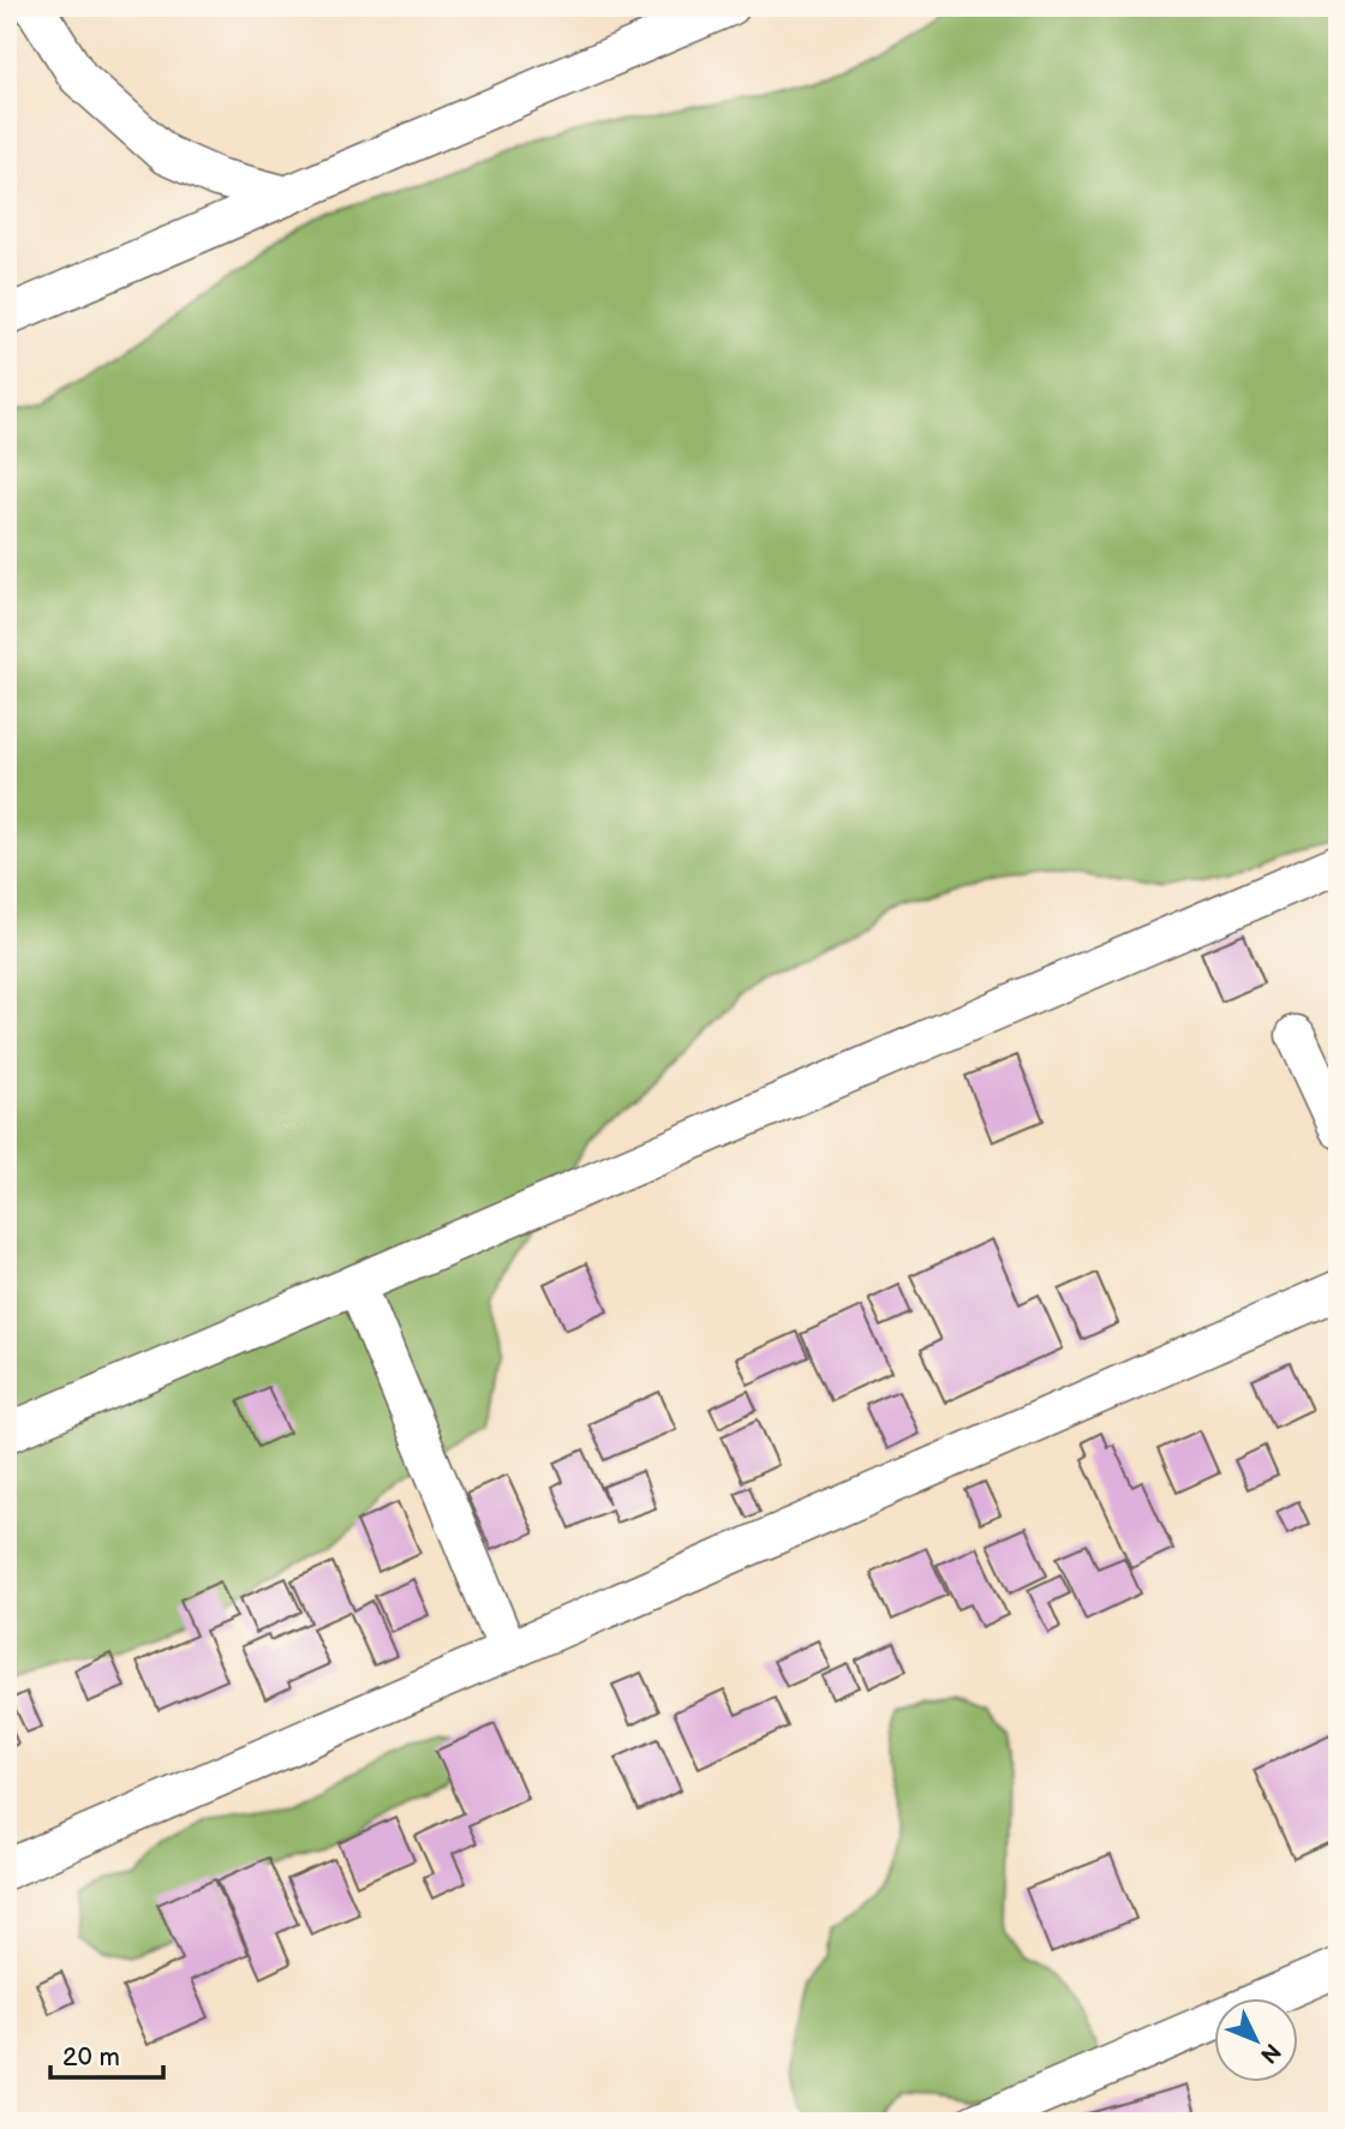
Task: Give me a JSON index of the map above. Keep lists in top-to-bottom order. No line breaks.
{"scale_bar":"20 m","north":"bottom right"}
